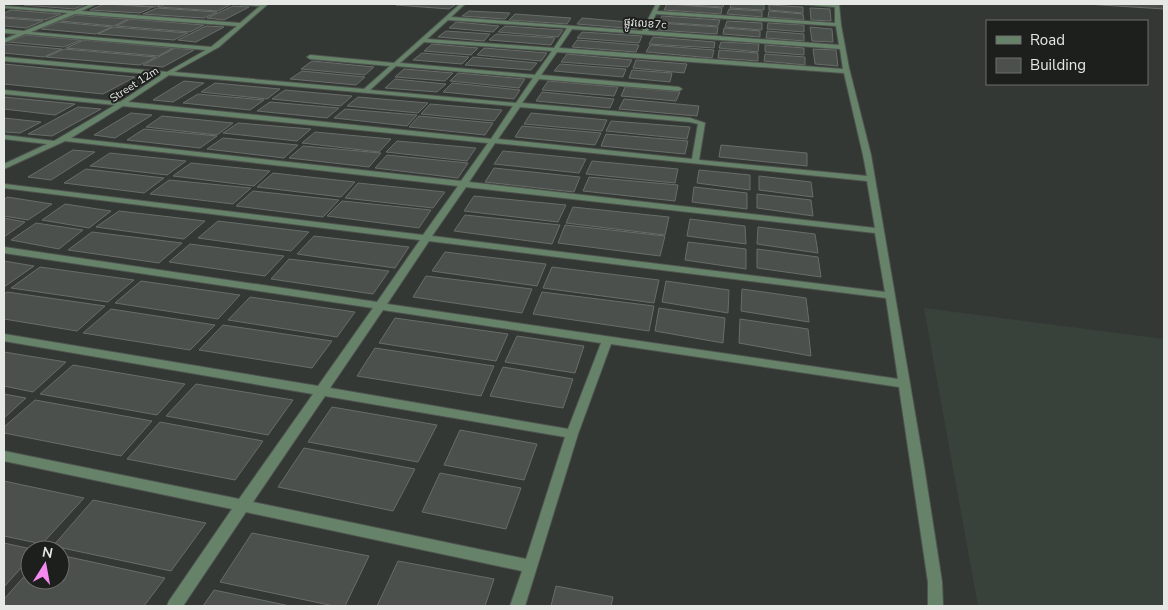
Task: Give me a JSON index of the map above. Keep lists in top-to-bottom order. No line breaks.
{"streets":{"street":["ផ្លូវលេខ7c","Street 12m"]},"legend":["Road","Building"],"north":"top"}
